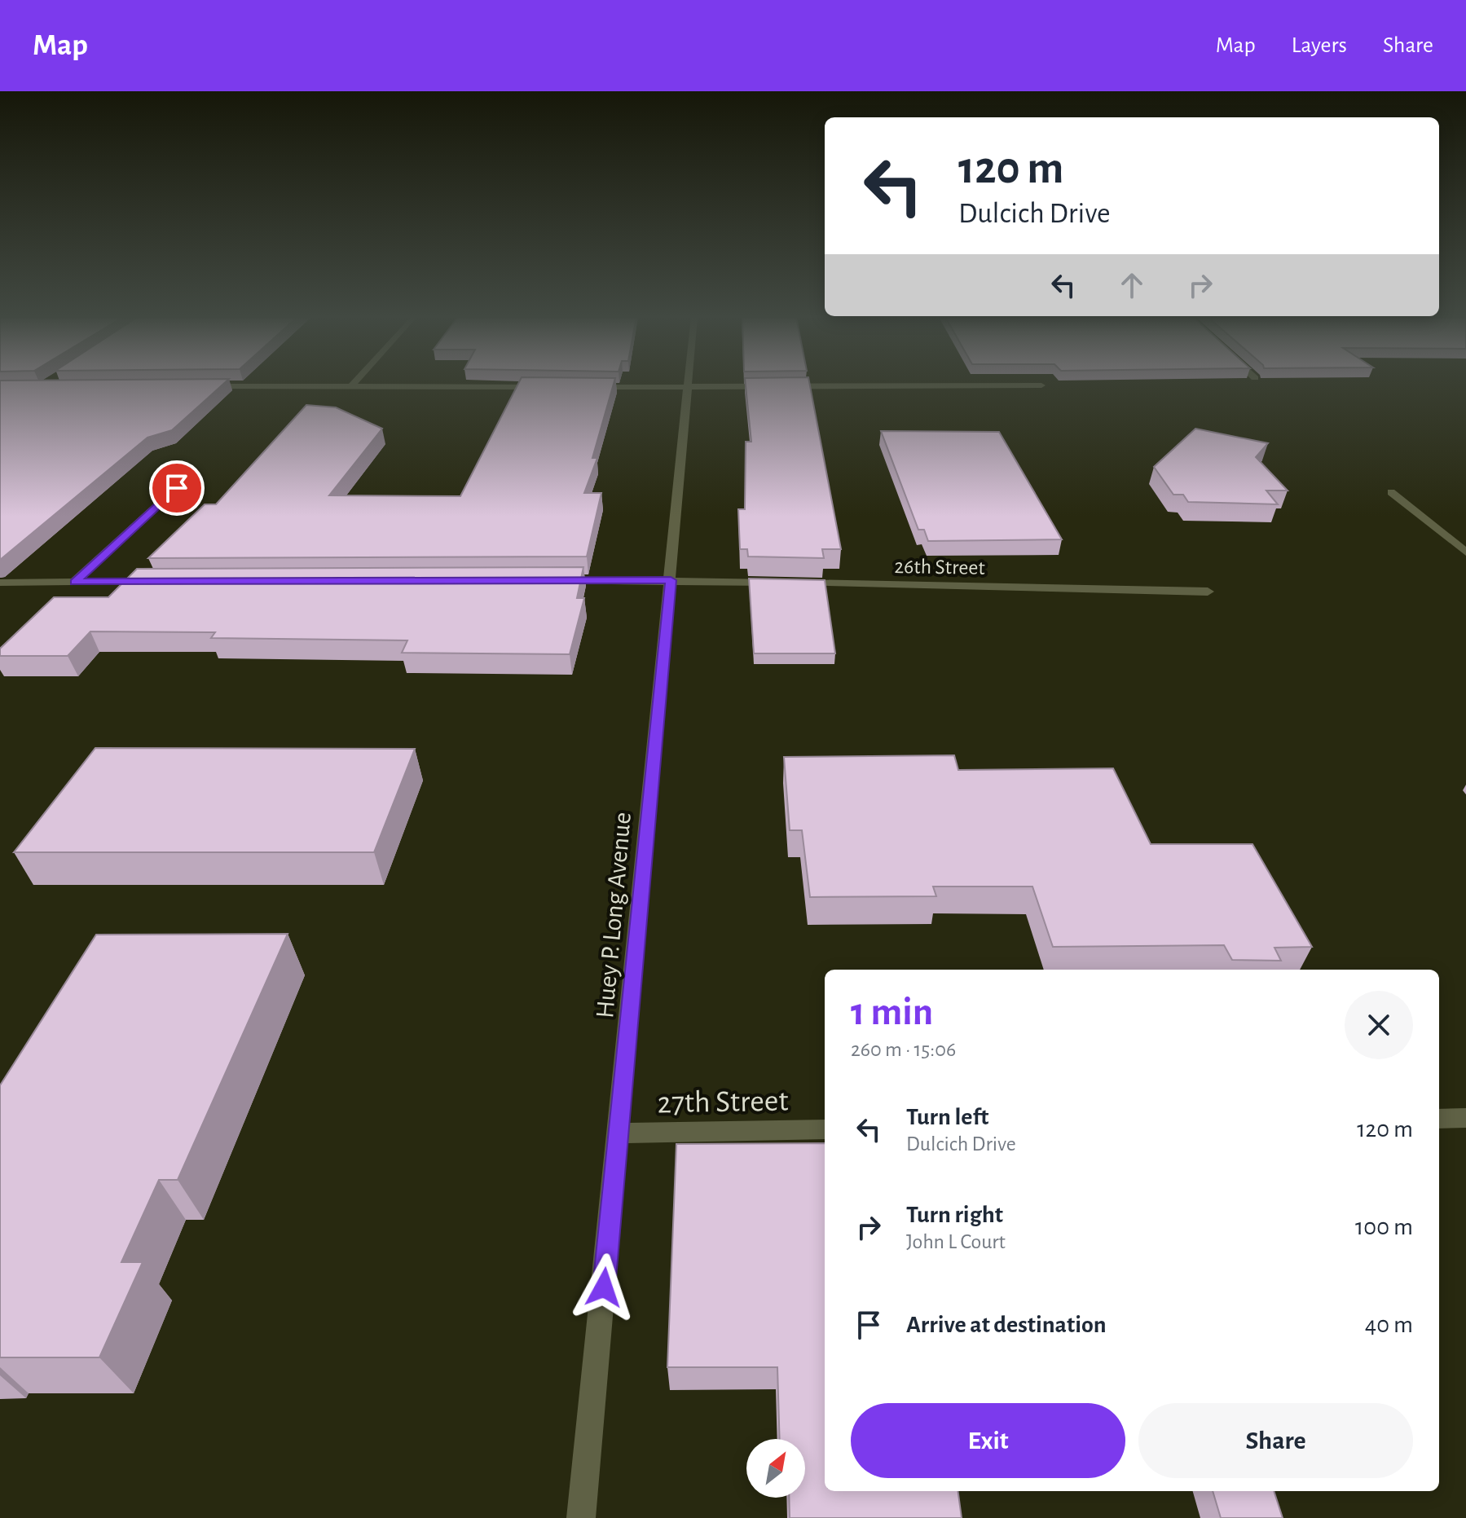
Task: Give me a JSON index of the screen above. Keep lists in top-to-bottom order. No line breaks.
{"streets":{"street":["26th Street","Huey P. Long Avenue","27th Street"]},"crossings":[["26th Street","Huey P. Long Avenue"],["Huey P. Long Avenue","27th Street"]],"north":"top right","page":{"header":"Map","nav":["Map","Layers","Share"],"turn":["120 m","Dulcich Drive"],"heading":["1 min","260 m · 15:06"],"list":[{"name":"Turn left","note":"Dulcich Drive","value":"120 m"},{"name":"Turn right","note":"John L Court","value":"100 m"},{"name":"Arrive at destination","value":"40 m"}],"buttons":["Exit","Share"]}}
